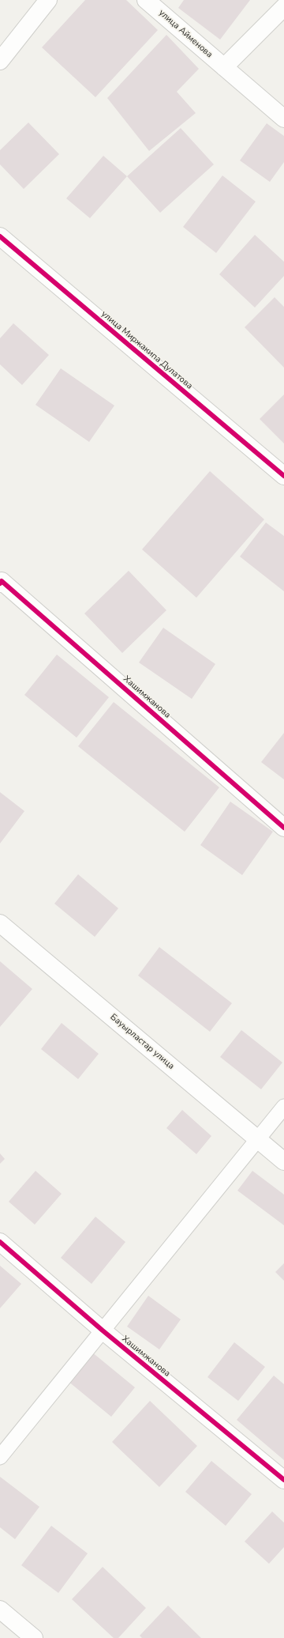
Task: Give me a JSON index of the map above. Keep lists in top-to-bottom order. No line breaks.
{"streets":{"street":["улица Айменова","улица Миржакипа Дулатова","Хашимжанова","Бауырластар улица"]}}
